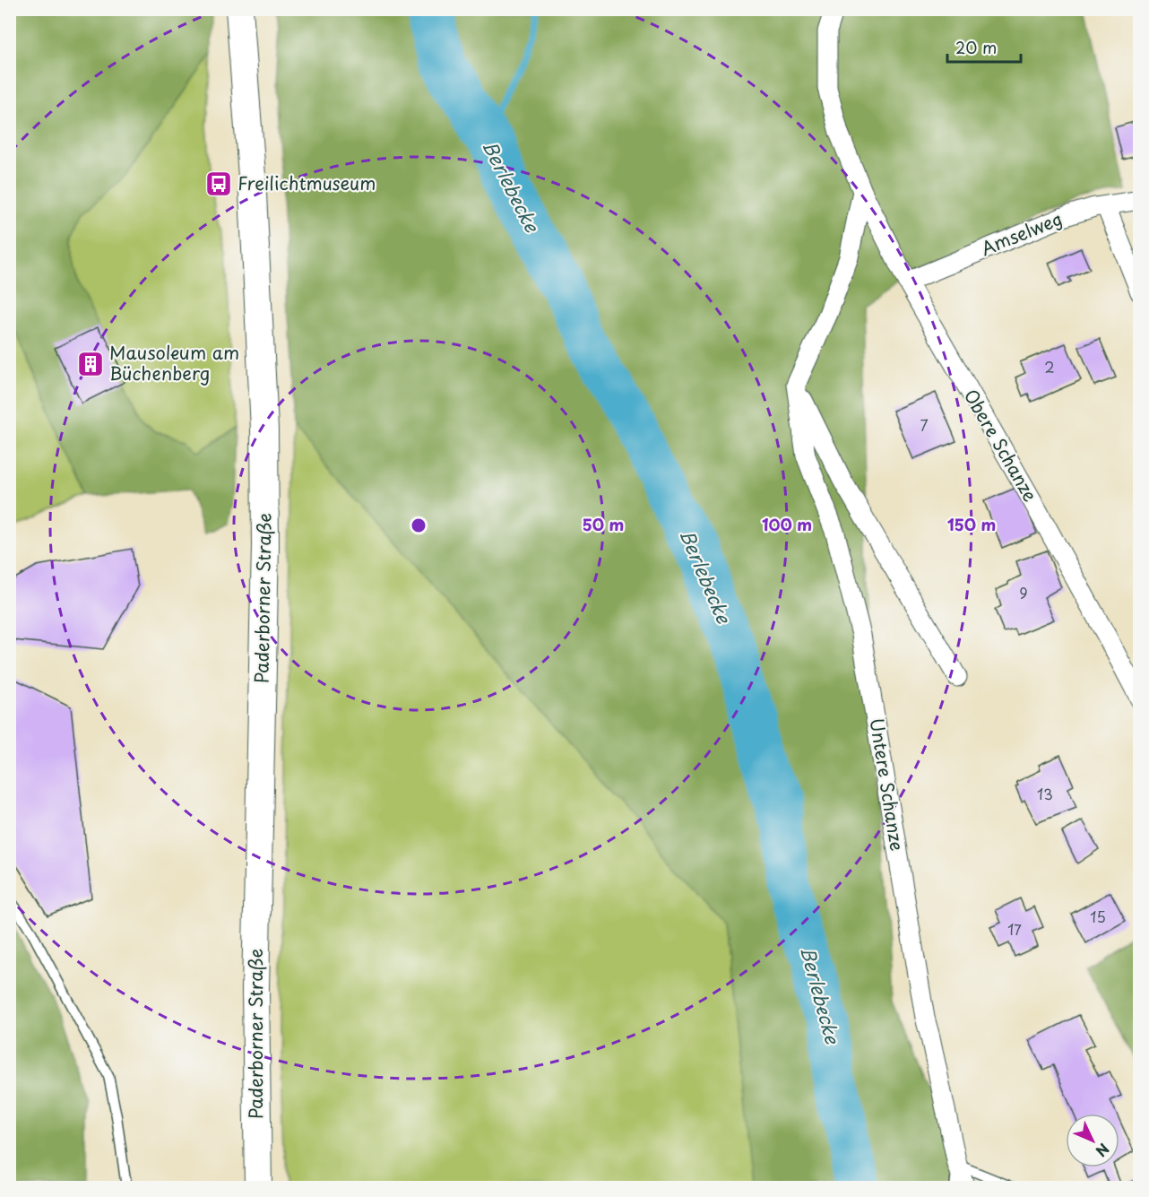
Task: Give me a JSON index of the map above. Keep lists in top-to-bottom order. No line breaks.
{"streets":{"main road":["Paderborner Straße"],"street":["Amselweg","Obere Schanze","Untere Schanze"]},"crossings":[["Amselweg","Obere Schanze"]],"water":["Berlebecke"],"places":{"bus stop":["Freilichtmuseum"],"building":["Mausoleum am Büchenberg"]},"house_numbers":["2","7","9","13","15","17"],"scale_bar":"20 m","north":"bottom right","rings":["50 m","100 m","150 m"]}
